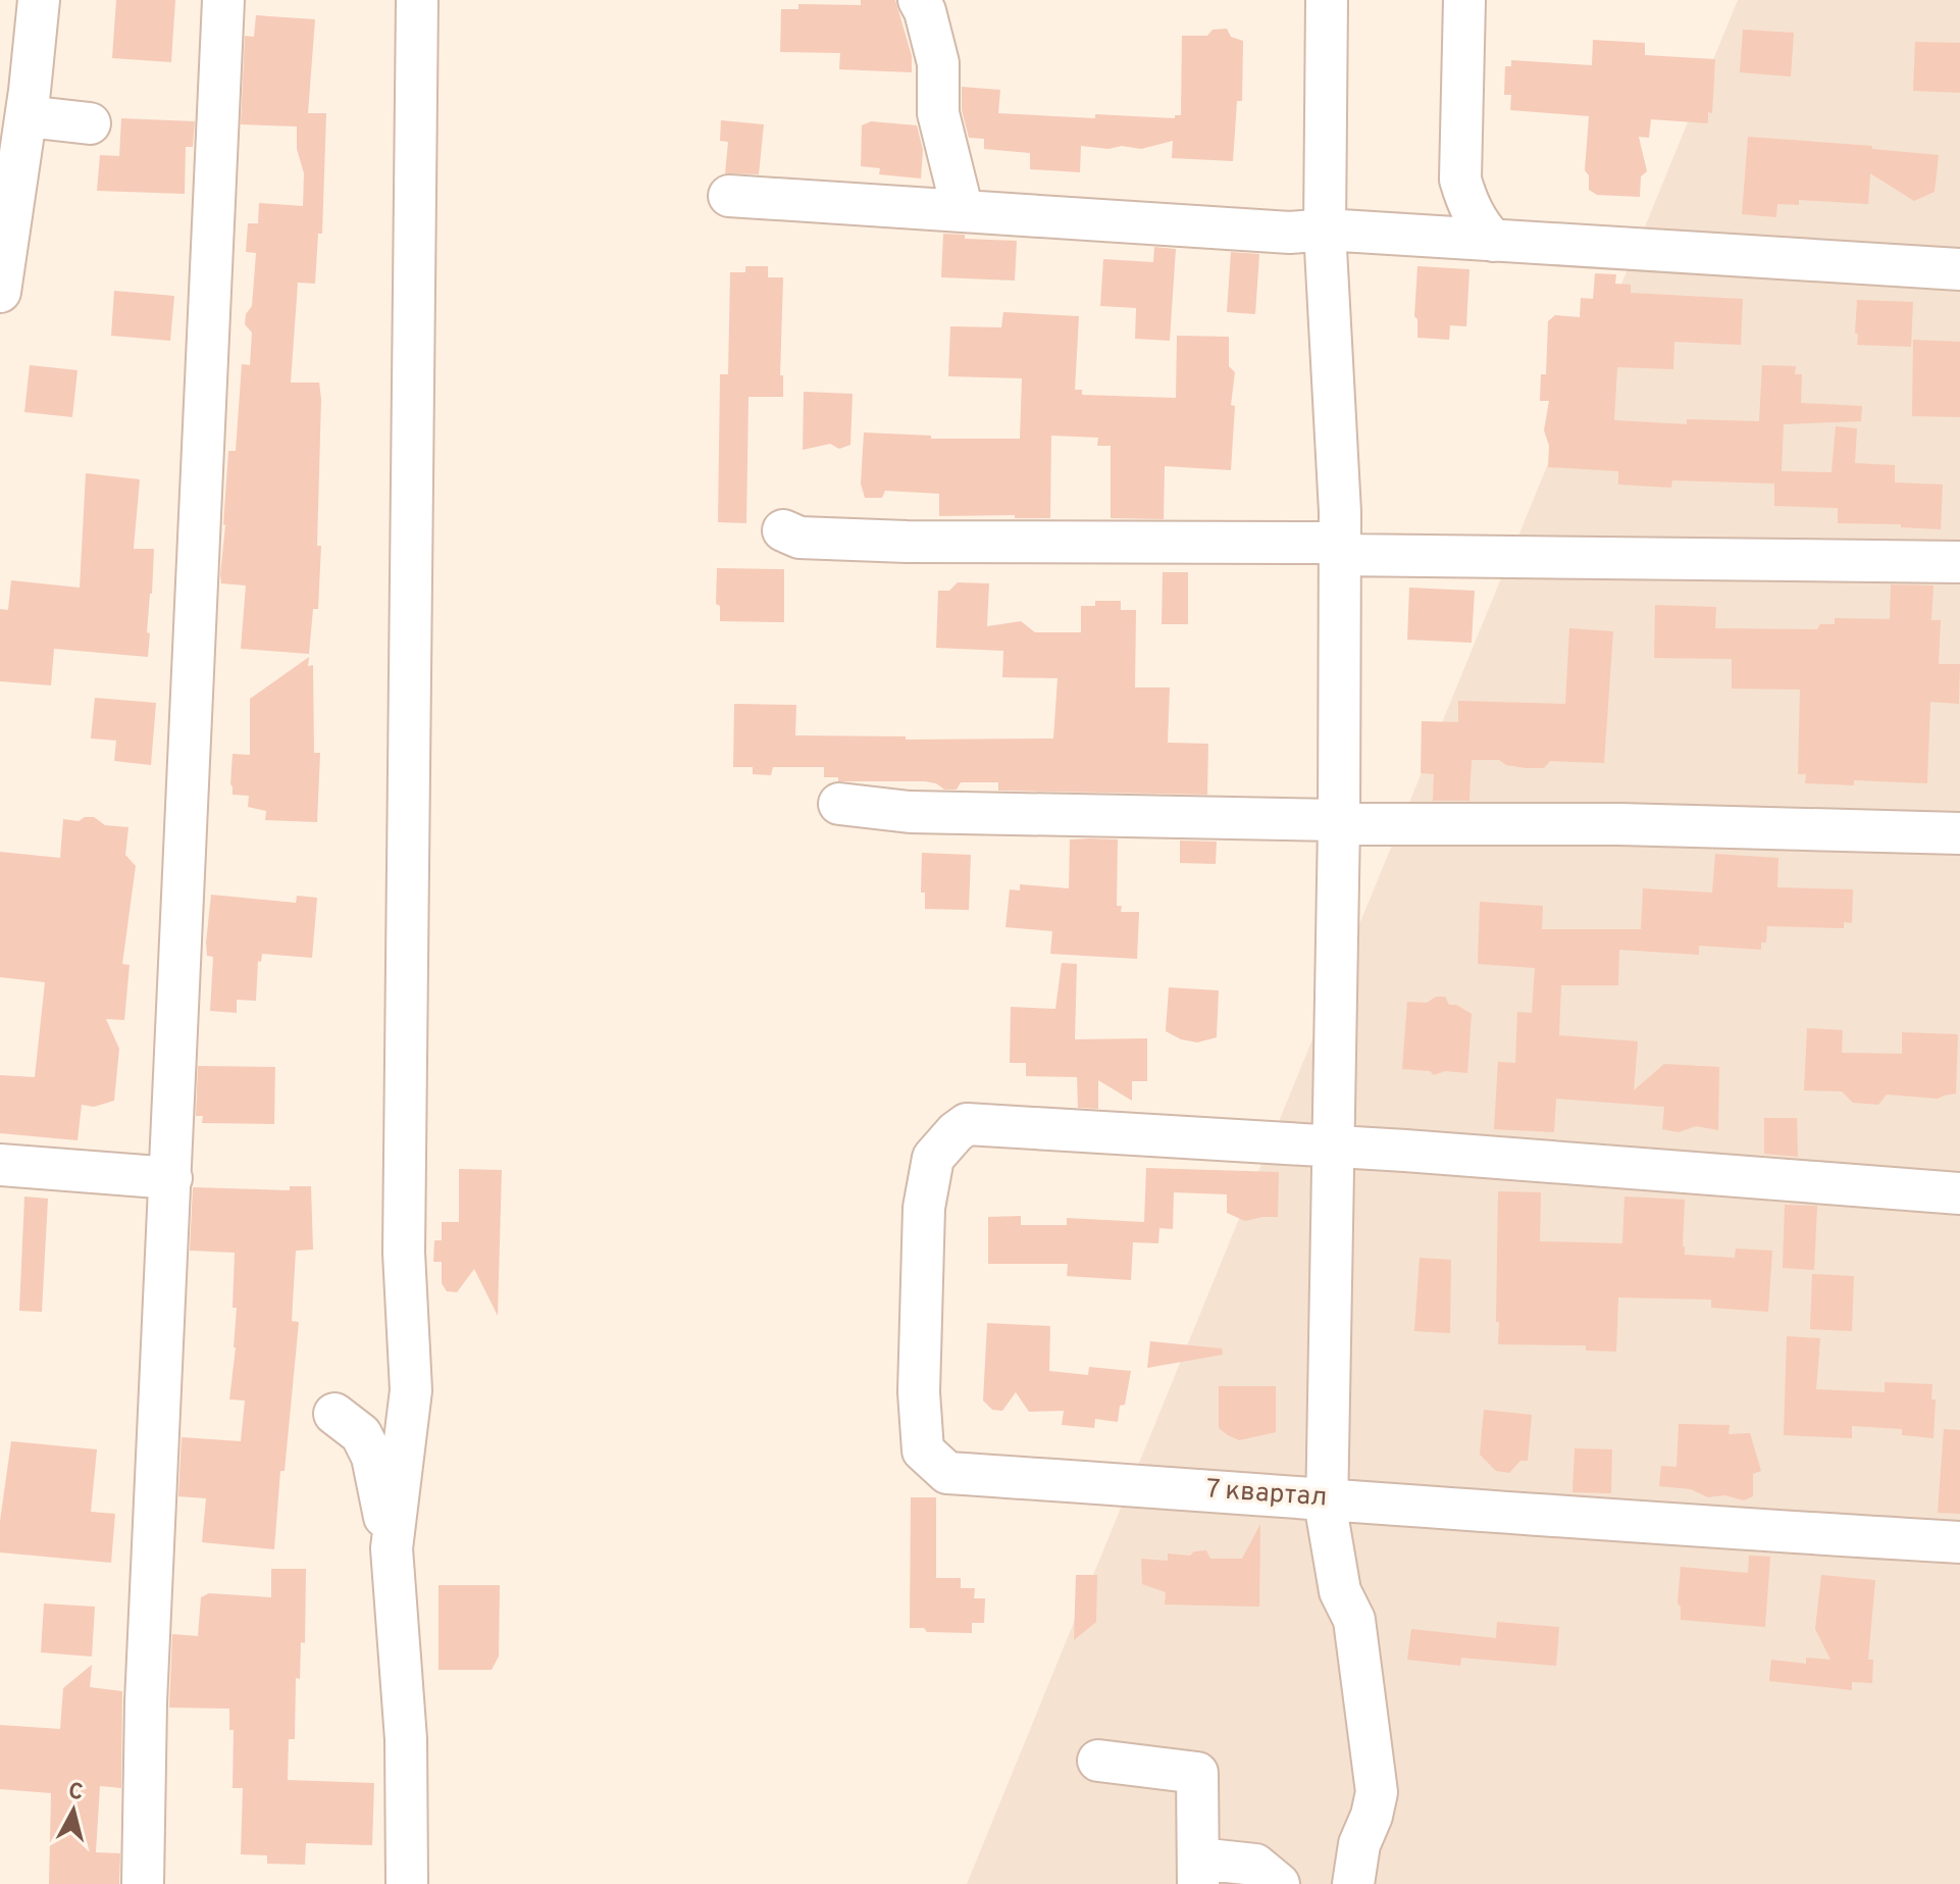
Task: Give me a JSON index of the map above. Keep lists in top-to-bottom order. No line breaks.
{"streets":{"street":["7 квартал"]},"north":"top"}
